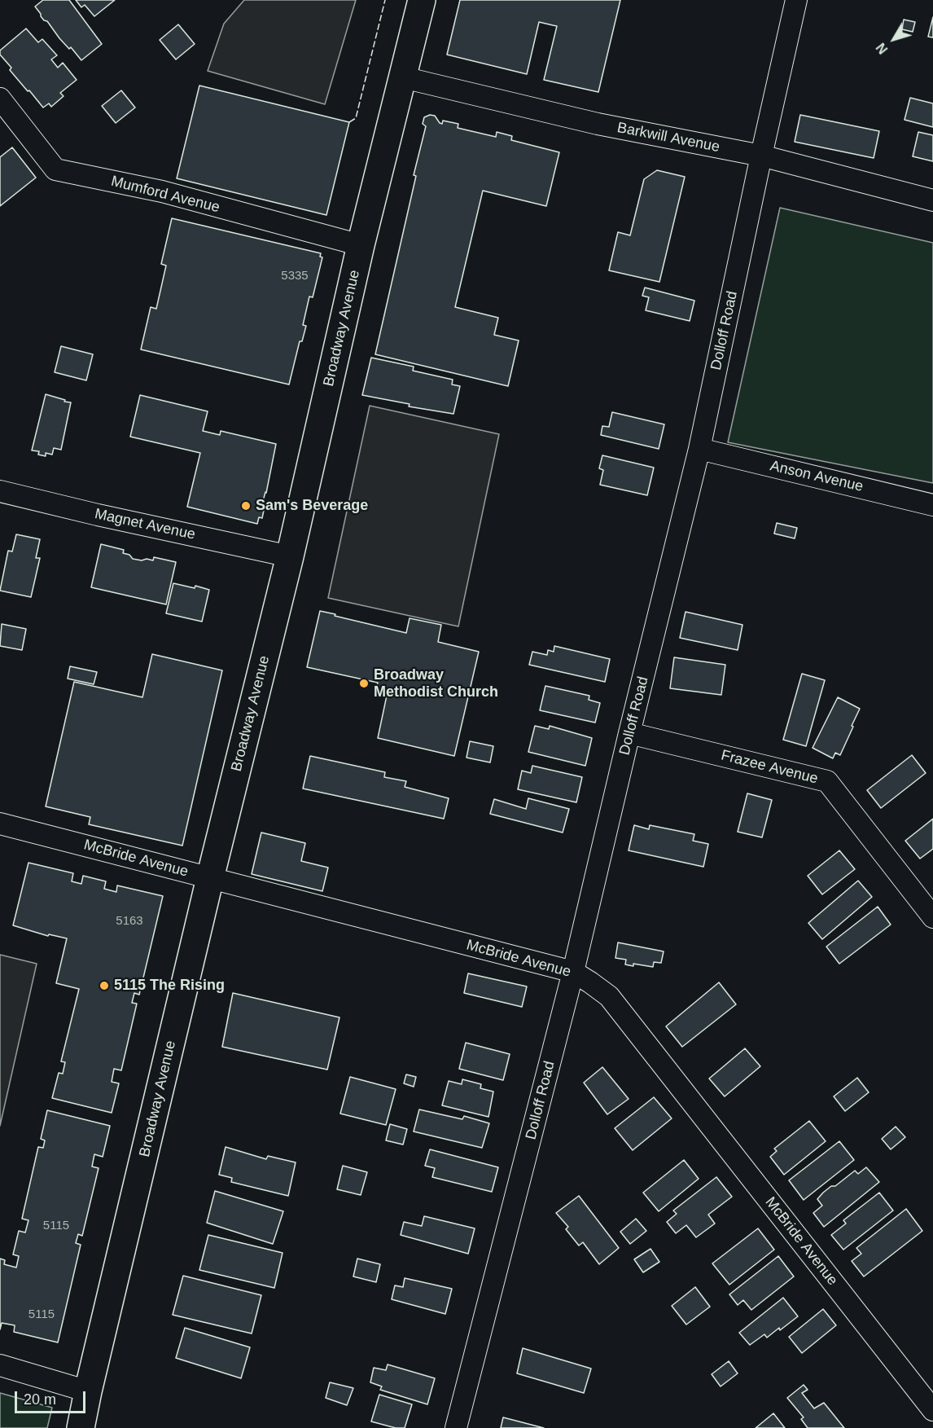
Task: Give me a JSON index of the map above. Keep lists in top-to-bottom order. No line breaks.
{"streets":{"main road":["Broadway Avenue"],"street":["Barkwill Avenue","Mumford Avenue","Dolloff Road","Anson Avenue","Magnet Avenue","Frazee Avenue","McBride Avenue"]},"crossings":[["Barkwill Avenue","Broadway Avenue"],["Barkwill Avenue","Dolloff Road"],["Mumford Avenue","Broadway Avenue"],["Broadway Avenue","Magnet Avenue"],["Broadway Avenue","McBride Avenue"],["Dolloff Road","Anson Avenue"],["Dolloff Road","Frazee Avenue"],["Dolloff Road","McBride Avenue"]],"places":["Sam's Beverage","Broadway Methodist Church","5115 The Rising"],"house_numbers":["5335","5163","5115","5115"],"scale_bar":"20 m","north":"bottom left"}
